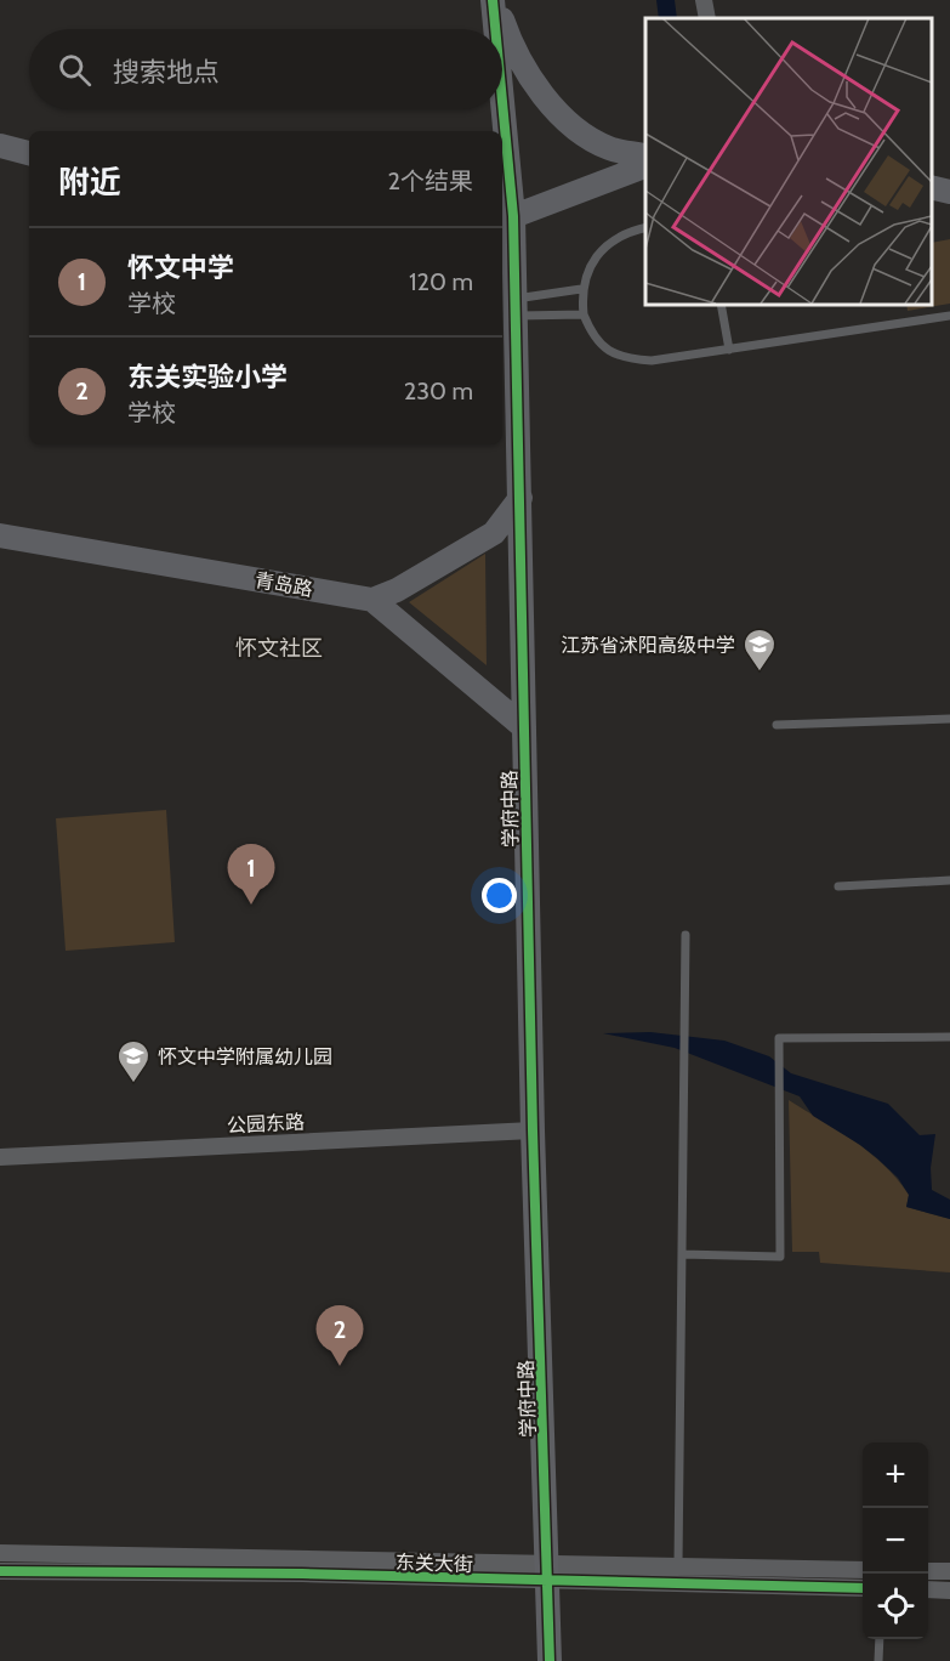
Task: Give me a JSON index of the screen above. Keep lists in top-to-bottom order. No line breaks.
{"streets":{"street":["青岛路","学府中路","公园东路","东关大街"]},"crossings":[["学府中路","公园东路"],["学府中路","东关大街"]],"districts":["怀文社区"],"places":{"school or university":["江苏省沭阳高级中学","怀文中学附属幼儿园"]},"page":{"search":"搜索地点","heading":["附近","2个结果"],"list":[{"mark":"1","name":"怀文中学","note":"学校","value":"120 m"},{"mark":"2","name":"东关实验小学","note":"学校","value":"230 m"}],"pins":["1","2"],"map_buttons":["+","−"]}}
